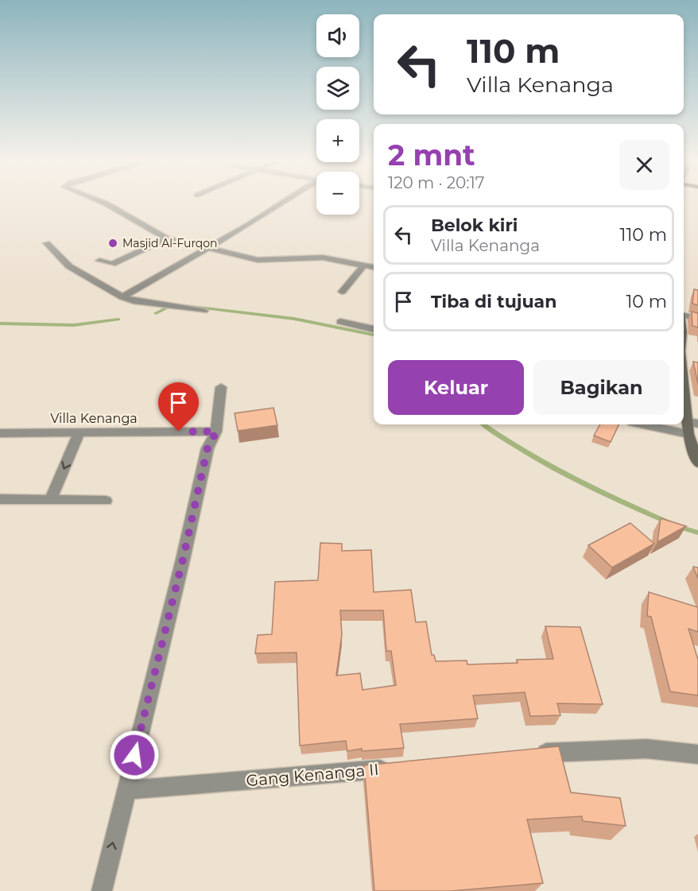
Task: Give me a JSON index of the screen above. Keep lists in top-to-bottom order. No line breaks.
{"streets":{"street":["Villa Kenanga","Gang Kenanga II"]},"places":["Masjid Al-Furqon"],"page":{"map_buttons":["+","−"],"turn":["110 m","Villa Kenanga"],"heading":["2 mnt","120 m · 20:17"],"list":[{"name":"Belok kiri","note":"Villa Kenanga","value":"110 m"},{"name":"Tiba di tujuan","value":"10 m"}],"buttons":["Keluar","Bagikan"]}}
